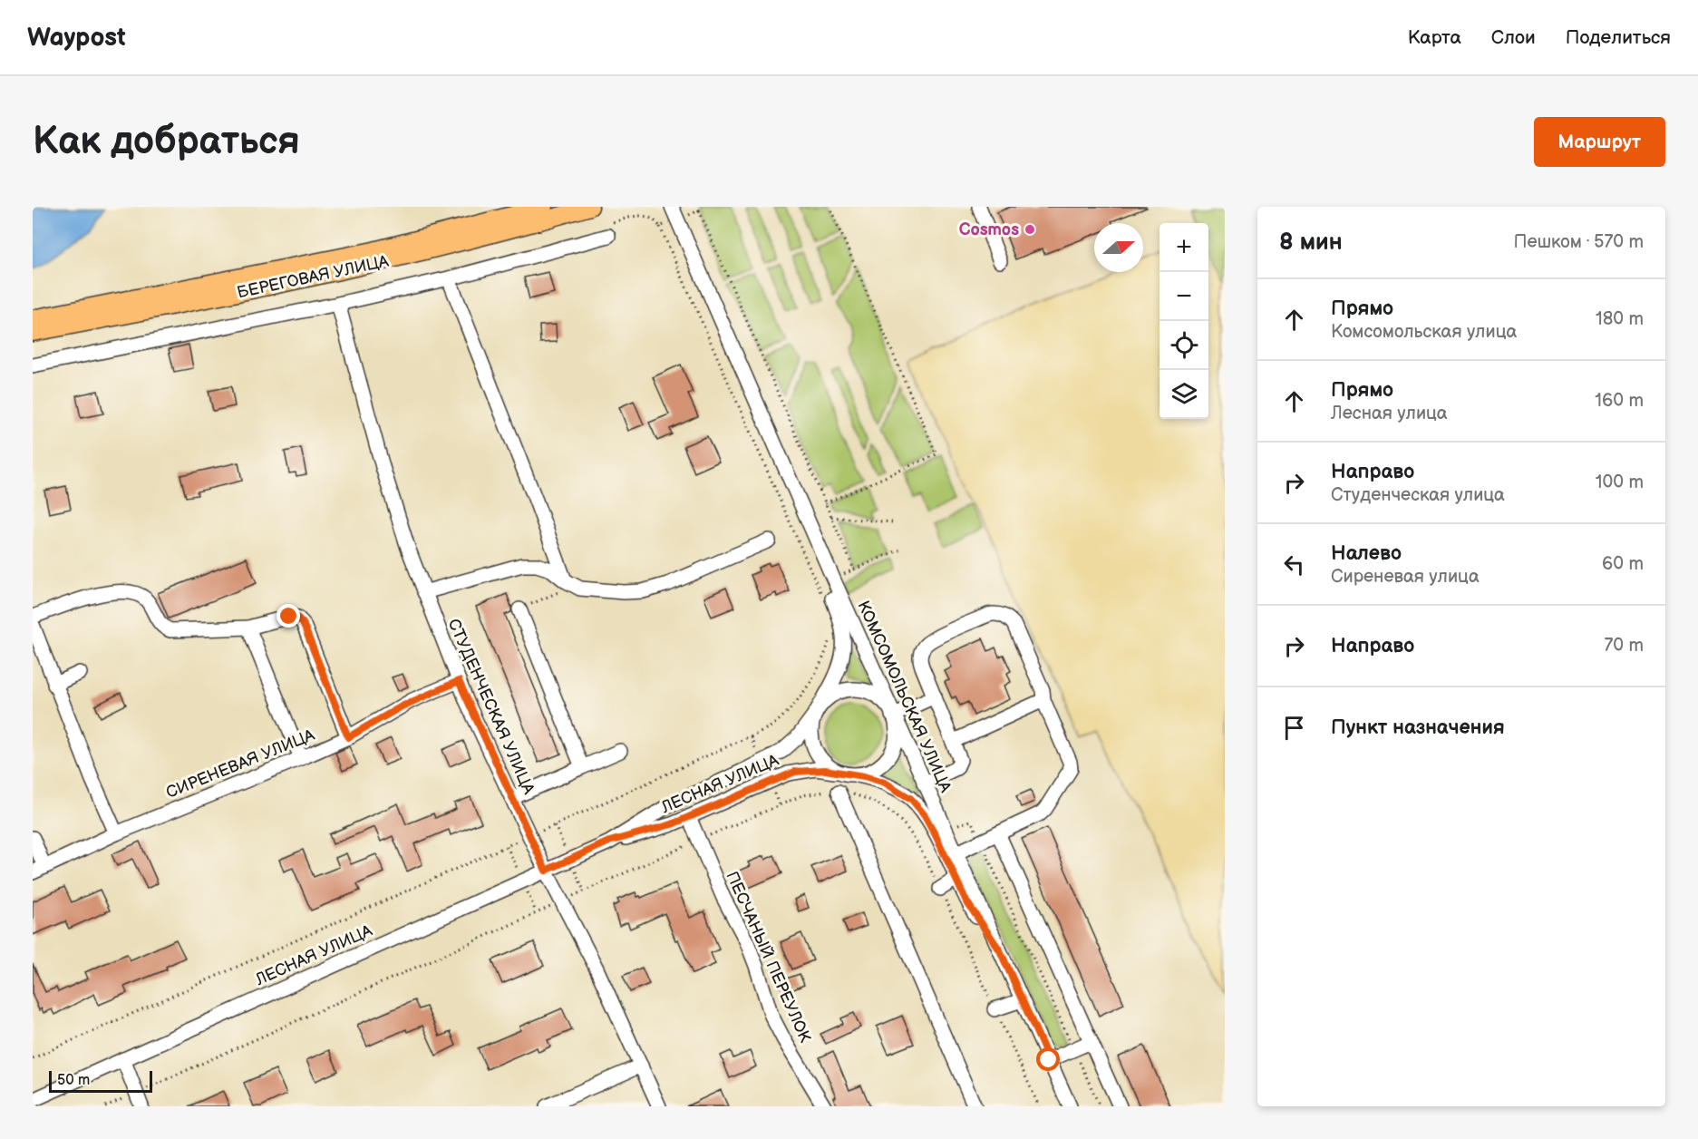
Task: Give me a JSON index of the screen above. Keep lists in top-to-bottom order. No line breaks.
{"streets":{"main road":["БЕРЕГОВАЯ УЛИЦА"],"street":["КОМСОМОЛЬСКАЯ УЛИЦА","СТУДЕНЧЕСКАЯ УЛИЦА","СИРЕНЕВАЯ УЛИЦА","ЛЕСНАЯ УЛИЦА","ПЕСЧАНЫЙ ПЕРЕУЛОК"]},"crossings":[["КОМСОМОЛЬСКАЯ УЛИЦА","ЛЕСНАЯ УЛИЦА"],["СТУДЕНЧЕСКАЯ УЛИЦА","СИРЕНЕВАЯ УЛИЦА"],["СТУДЕНЧЕСКАЯ УЛИЦА","ЛЕСНАЯ УЛИЦА"],["ЛЕСНАЯ УЛИЦА","ПЕСЧАНЫЙ ПЕРЕУЛОК"]],"places":["Cosmos"],"scale_bar":"50 m","north":"right","page":{"header":"Waypost","nav":["Карта","Слои","Поделиться"],"buttons":"Маршрут","title":"Как добраться","heading":["8 мин","Пешком · 570 m"],"map_buttons":["+","−"],"list":[["Прямо","Комсомольская улица","180 m"],["Прямо","Лесная улица","160 m"],["Направо","Студенческая улица","100 m"],["Налево","Сиреневая улица","60 m"],["Направо","70 m"],"Пункт назначения"],"scale":"50 m"}}
